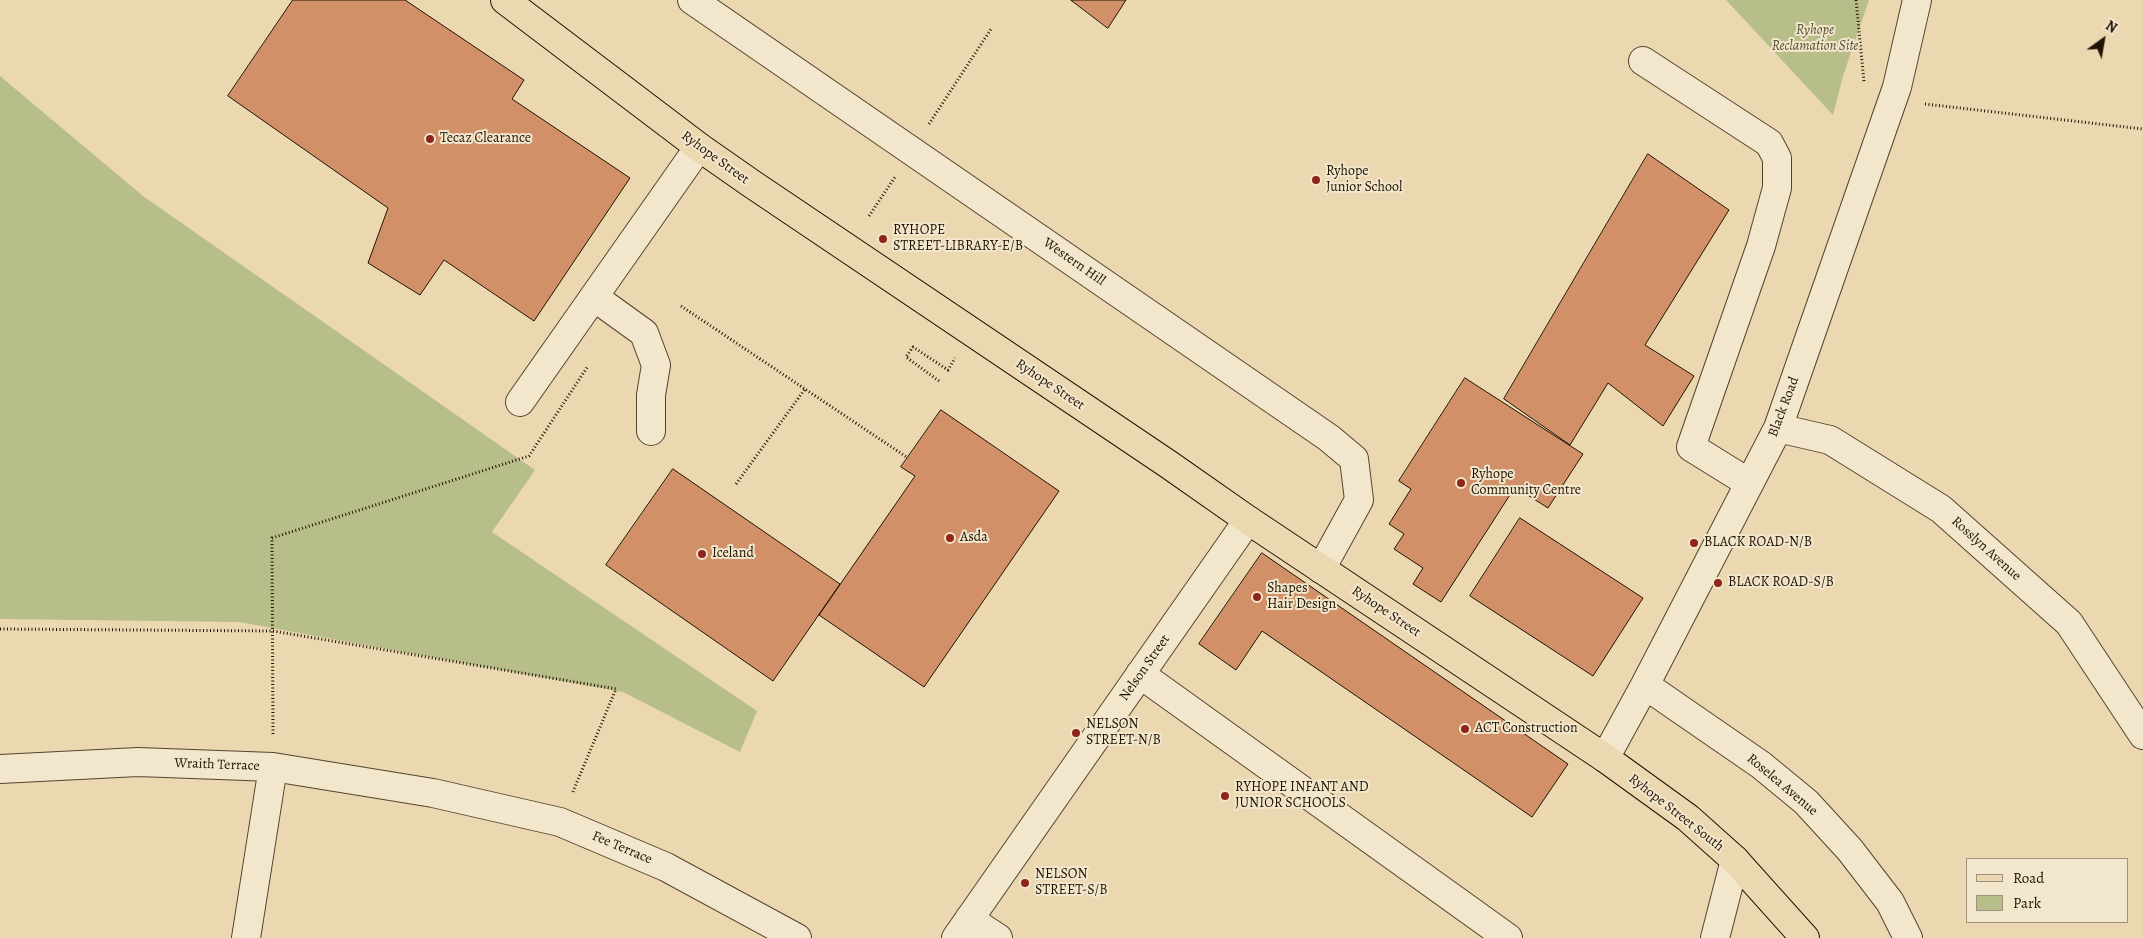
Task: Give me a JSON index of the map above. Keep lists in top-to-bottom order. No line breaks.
{"streets":{"main road":["Ryhope Street","Ryhope Street South"],"street":["Western Hill","Black Road","Rosslyn Avenue","Nelson Street","Wraith Terrace","Roselea Avenue","Fee Terrace"]},"crossings":[["Ryhope Street","Western Hill"],["Ryhope Street","Black Road"],["Ryhope Street","Nelson Street"],["Ryhope Street","Ryhope Street South"],["Black Road","Rosslyn Avenue"],["Black Road","Roselea Avenue"],["Black Road","Ryhope Street South"],["Wraith Terrace","Fee Terrace"]],"parks":["Ryhope Reclamation Site"],"places":["Tecaz Clearance","Ryhope Junior School","RYHOPE STREET-LIBRARY-E/B","Ryhope Community Centre","Asda","BLACK ROAD-N/B","Iceland","BLACK ROAD-S/B","Shapes Hair Design","ACT Construction","NELSON STREET-N/B","RYHOPE INFANT AND JUNIOR SCHOOLS","NELSON STREET-S/B"],"legend":["Road","Park"],"north":"top right"}
